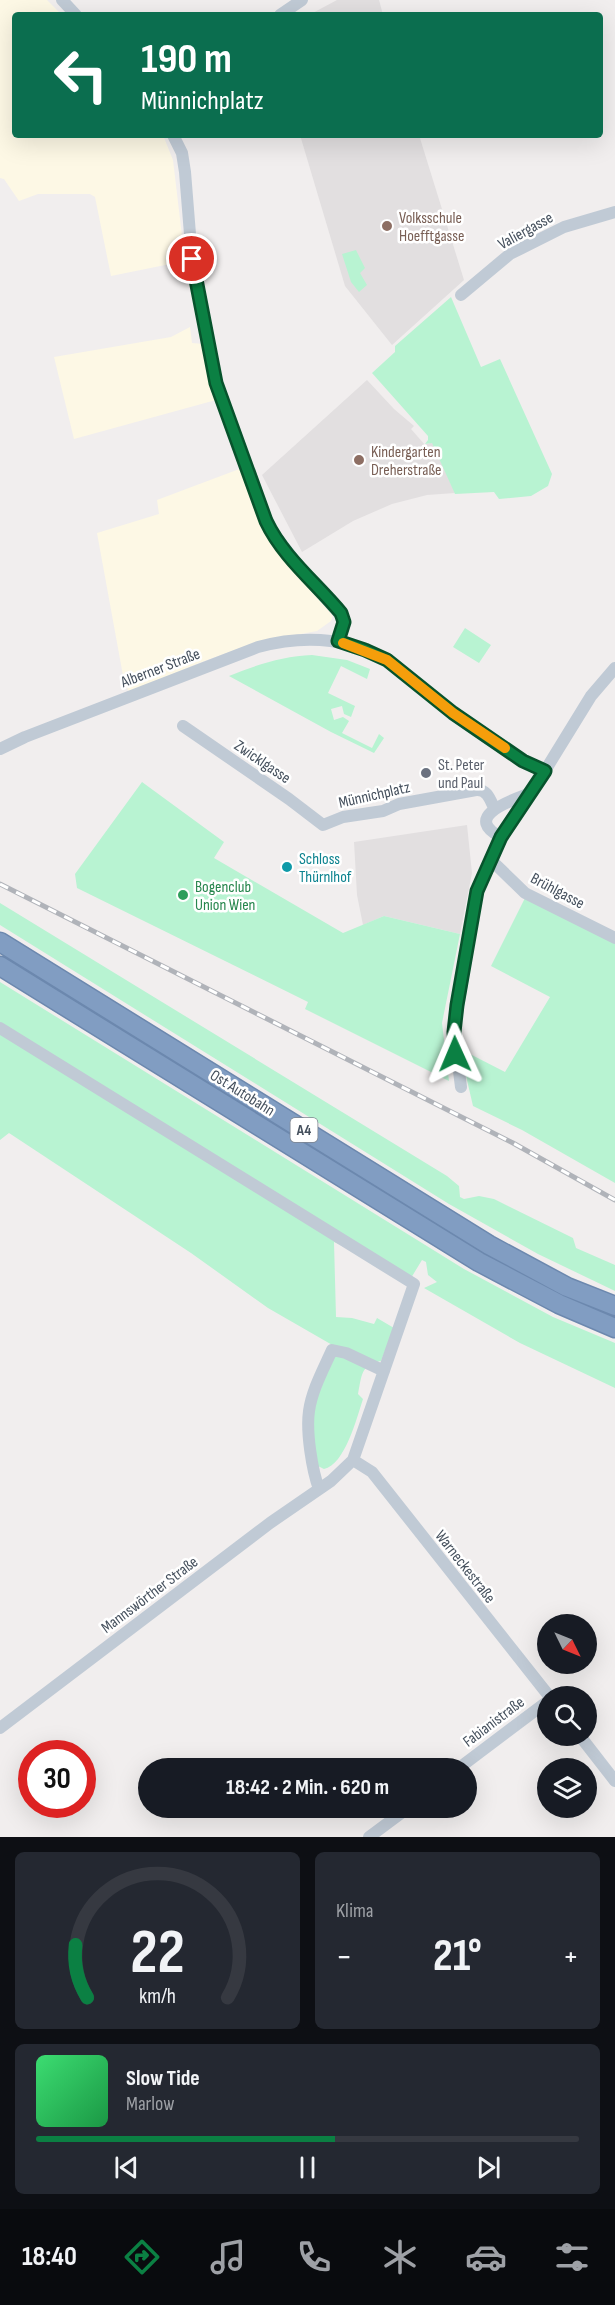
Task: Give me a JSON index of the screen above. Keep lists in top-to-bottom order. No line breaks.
{"streets":{"highway":["Ost Autobahn","A4"],"street":["Valiergasse","Alberner Straße","Zwicklgasse","Münnichplatz","Brühlgasse","Warneckestraße","Mannswörther Straße","Fabianistraße"]},"crossings":[["Zwicklgasse","Münnichplatz"],["Warneckestraße","Mannswörther Straße"]],"places":["Volksschule Hoefftgasse","Kindergarten Dreherstraße","St. Peter und Paul","Schloss Thürnlhof","Bogenclub Union Wien"],"north":"bottom right","page":{"turn":["190 m","Münnichplatz"],"limit":"30","trip":"18:42 · 2 Min. · 620 m","tile":"Klima","heat":["−","21°","+"],"song":["Slow Tide","Marlow"],"tabs":"18:40","gauge":["22","km/h"]}}
